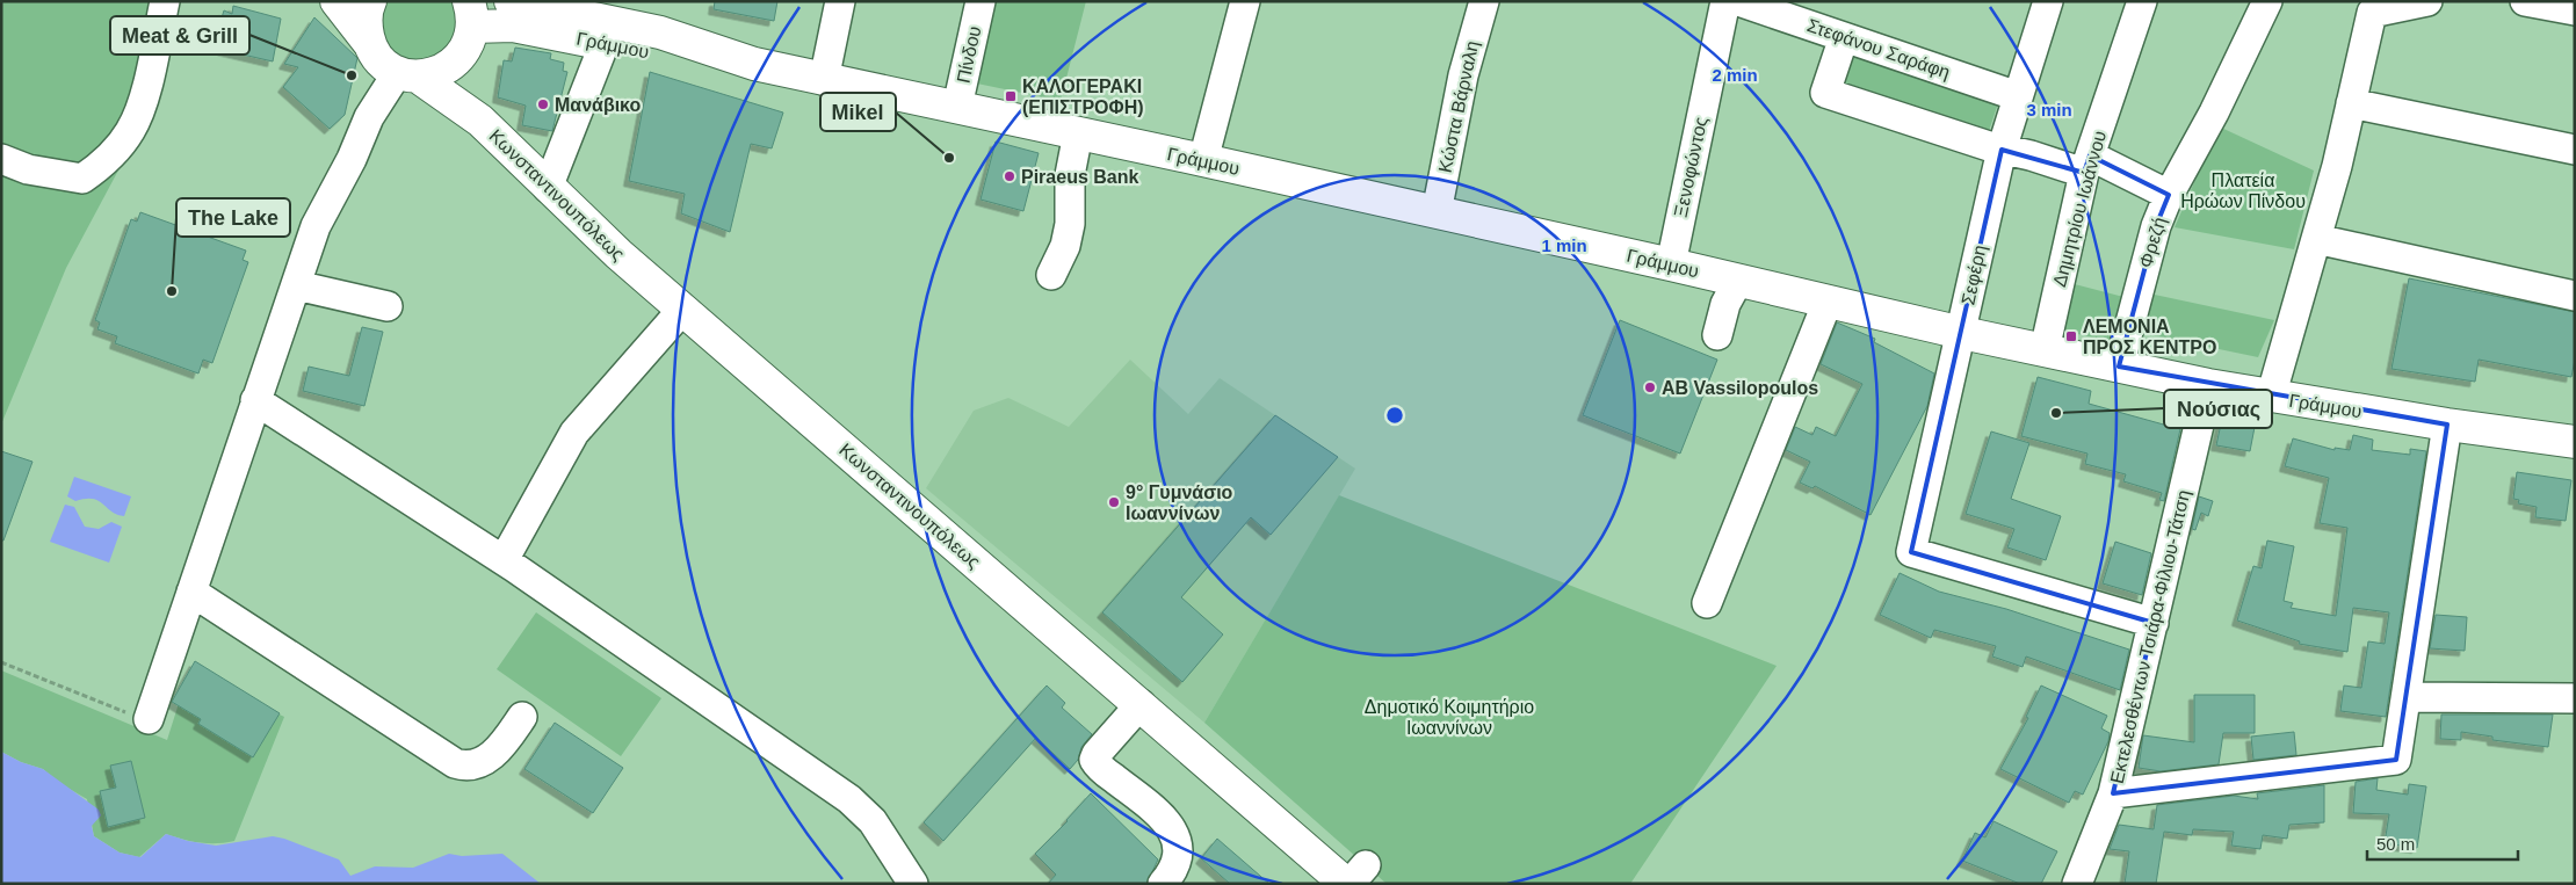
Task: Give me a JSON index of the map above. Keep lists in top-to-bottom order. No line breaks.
{"streets":{"main road":["Γράμμου","Κωνσταντινουπόλεως"],"street":["Στεφάνου Σαράφη","Πίνδου","Κώστα Βάρναλη","Ξενοφώντος","Δημητρίου Ιωάννου","Φρεζή","Σεφέρη","Εκτελεσθέντων Τσιάρα-Φίλιου-Τάτση"]},"crossings":[["Γράμμου","Πίνδου"],["Γράμμου","Κώστα Βάρναλη"],["Γράμμου","Ξενοφώντος"],["Γράμμου","Κωνσταντινουπόλεως"],["Γράμμου","Δημητρίου Ιωάννου"],["Γράμμου","Φρεζή"],["Γράμμου","Σεφέρη"],["Γράμμου","Εκτελεσθέντων Τσιάρα-Φίλιου-Τάτση"],["Στεφάνου Σαράφη","Σεφέρη"],["Σεφέρη","Εκτελεσθέντων Τσιάρα-Φίλιου-Τάτση"]],"parks":["Πλατεία Ηρώων Πίνδου","Δημοτικό Κοιμητήριο Ιωαννίνων"],"places":{"other":["Meat & Grill","Μανάβικο","Mikel","Piraeus Bank","The Lake","AB Vassilopoulos","Νούσιας","9° Γυμνάσιο Ιωαννίνων"],"transit":["ΚΑΛΟΓΕΡΑΚΙ (ΕΠΙΣΤΡΟΦΗ)","ΛΕΜΟΝΙΑ ΠΡΟΣ ΚΕΝΤΡΟ"]},"scale_bar":"50 m","rings":["2 min","3 min","1 min"]}
